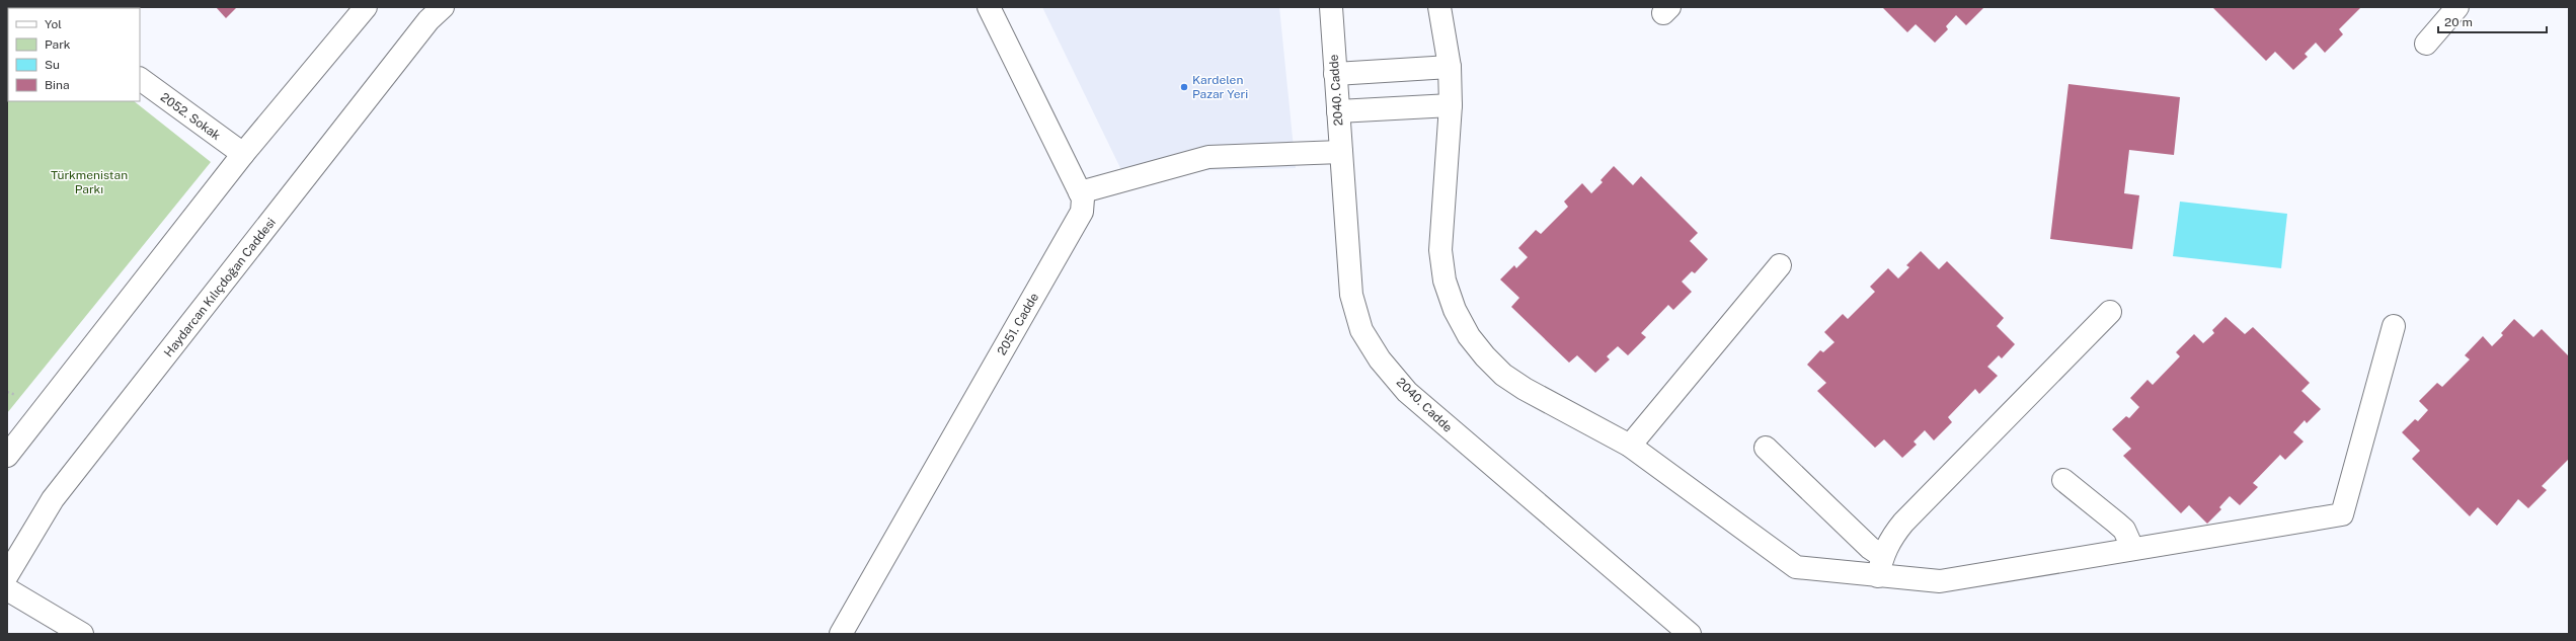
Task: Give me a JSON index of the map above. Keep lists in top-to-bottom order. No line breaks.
{"streets":{"street":["2040. Cadde","2052. Sokak","Haydarcan Kılıçdoğan Caddesi","2051. Cadde"]},"parks":["Türkmenistan Parkı"],"places":["Kardelen Pazar Yeri"],"legend":["Yol","Park","Su","Bina"],"scale_bar":"20 m"}
